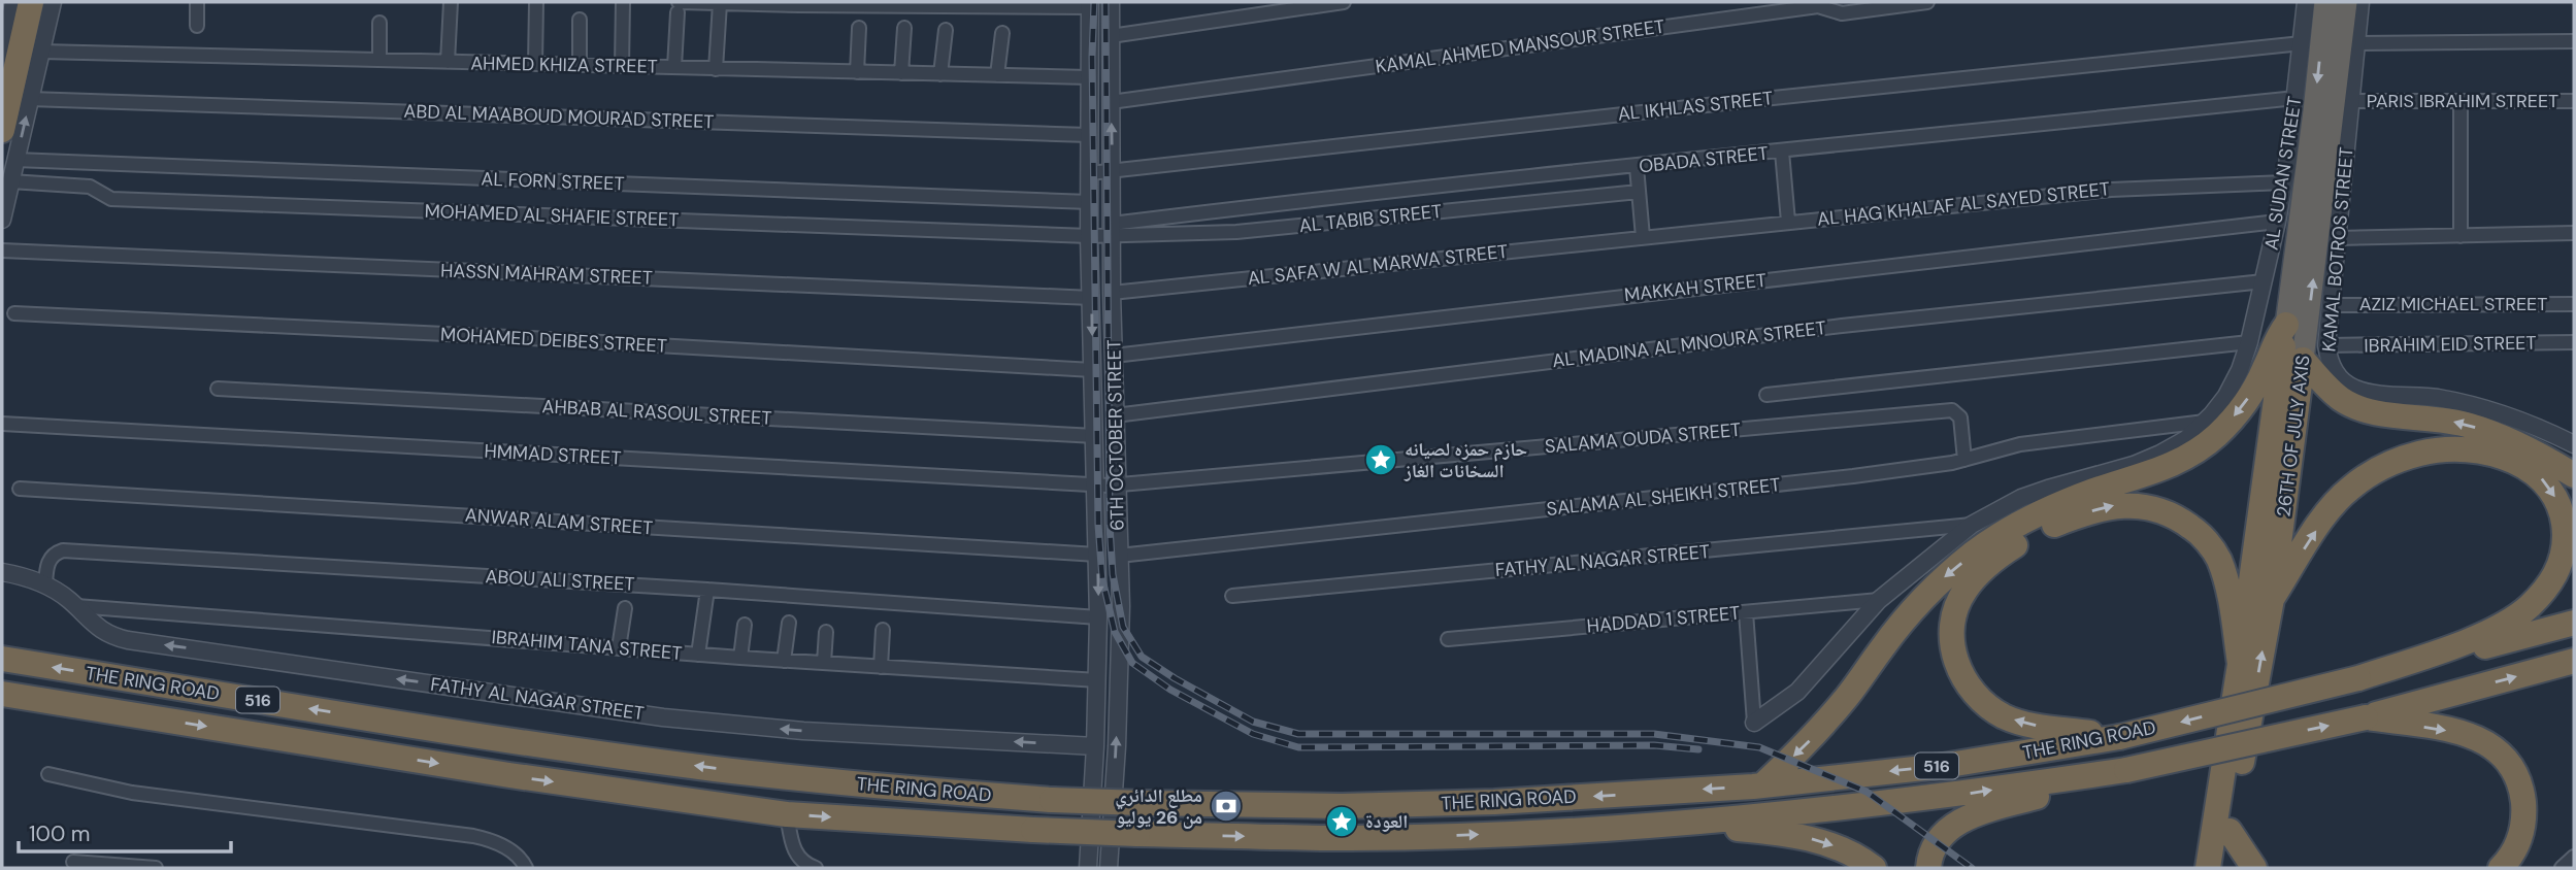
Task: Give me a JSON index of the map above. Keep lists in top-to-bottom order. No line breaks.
{"streets":{"highway":["26TH OF JULY AXIS","THE RING ROAD","516"],"street":["KAMAL AHMED MANSOUR STREET","AHMED KHIZA STREET","PARIS IBRAHIM STREET","AL IKHLAS STREET","ABD AL MAABOUD MOURAD STREET","OBADA STREET","AL SUDAN STREET","AL FORN STREET","AL HAG KHALAF AL SAYED STREET","MOHAMED AL SHAFIE STREET","AL TABIB STREET","KAMAL BOTROS STREET","AL SAFA W AL MARWA STREET","HASSN MAHRAM STREET","MAKKAH STREET","AZIZ MICHAEL STREET","MOHAMED DEIBES STREET","AL MADINA AL MNOURA STREET","IBRAHIM EID STREET","AHBAB AL RASOUL STREET","6TH OCTOBER STREET","SALAMA OUDA STREET","HMMAD STREET","SALAMA AL SHEIKH STREET","ANWAR ALAM STREET","FATHY AL NAGAR STREET","ABOU ALI STREET","HADDAD 1 STREET","IBRAHIM TANA STREET"]},"crossings":[["KAMAL AHMED MANSOUR STREET","6TH OCTOBER STREET"],["AHMED KHIZA STREET","6TH OCTOBER STREET"],["PARIS IBRAHIM STREET","KAMAL BOTROS STREET"],["AL IKHLAS STREET","AL SUDAN STREET"],["AL IKHLAS STREET","6TH OCTOBER STREET"],["ABD AL MAABOUD MOURAD STREET","6TH OCTOBER STREET"],["OBADA STREET","AL SUDAN STREET"],["OBADA STREET","MOHAMED AL SHAFIE STREET"],["OBADA STREET","AL TABIB STREET"],["OBADA STREET","6TH OCTOBER STREET"],["AL SUDAN STREET","AL HAG KHALAF AL SAYED STREET"],["AL SUDAN STREET","MAKKAH STREET"],["AL SUDAN STREET","AL MADINA AL MNOURA STREET"],["AL SUDAN STREET","SALAMA AL SHEIKH STREET"],["AL SUDAN STREET","FATHY AL NAGAR STREET"],["AL SUDAN STREET","HADDAD 1 STREET"],["AL FORN STREET","6TH OCTOBER STREET"],["AL HAG KHALAF AL SAYED STREET","AL SAFA W AL MARWA STREET"],["MOHAMED AL SHAFIE STREET","AL TABIB STREET"],["MOHAMED AL SHAFIE STREET","6TH OCTOBER STREET"],["AL TABIB STREET","6TH OCTOBER STREET"],["KAMAL BOTROS STREET","AZIZ MICHAEL STREET"],["KAMAL BOTROS STREET","IBRAHIM EID STREET"],["AL SAFA W AL MARWA STREET","6TH OCTOBER STREET"],["HASSN MAHRAM STREET","6TH OCTOBER STREET"],["MAKKAH STREET","6TH OCTOBER STREET"],["MOHAMED DEIBES STREET","6TH OCTOBER STREET"],["AL MADINA AL MNOURA STREET","6TH OCTOBER STREET"],["AHBAB AL RASOUL STREET","6TH OCTOBER STREET"],["6TH OCTOBER STREET","SALAMA OUDA STREET"],["6TH OCTOBER STREET","HMMAD STREET"],["6TH OCTOBER STREET","SALAMA AL SHEIKH STREET"],["6TH OCTOBER STREET","ANWAR ALAM STREET"],["6TH OCTOBER STREET","FATHY AL NAGAR STREET"],["6TH OCTOBER STREET","ABOU ALI STREET"],["6TH OCTOBER STREET","IBRAHIM TANA STREET"],["SALAMA OUDA STREET","HMMAD STREET"],["SALAMA OUDA STREET","SALAMA AL SHEIKH STREET"],["FATHY AL NAGAR STREET","ABOU ALI STREET"],["FATHY AL NAGAR STREET","IBRAHIM TANA STREET"]],"one_way":["FATHY AL NAGAR STREET"],"places":{"place":["حازم حمزه لصيانه السخانات الغاز","العودة"],"bank":["مطلع الدائري من 26 يوليو"]},"scale_bar":"100 m"}
